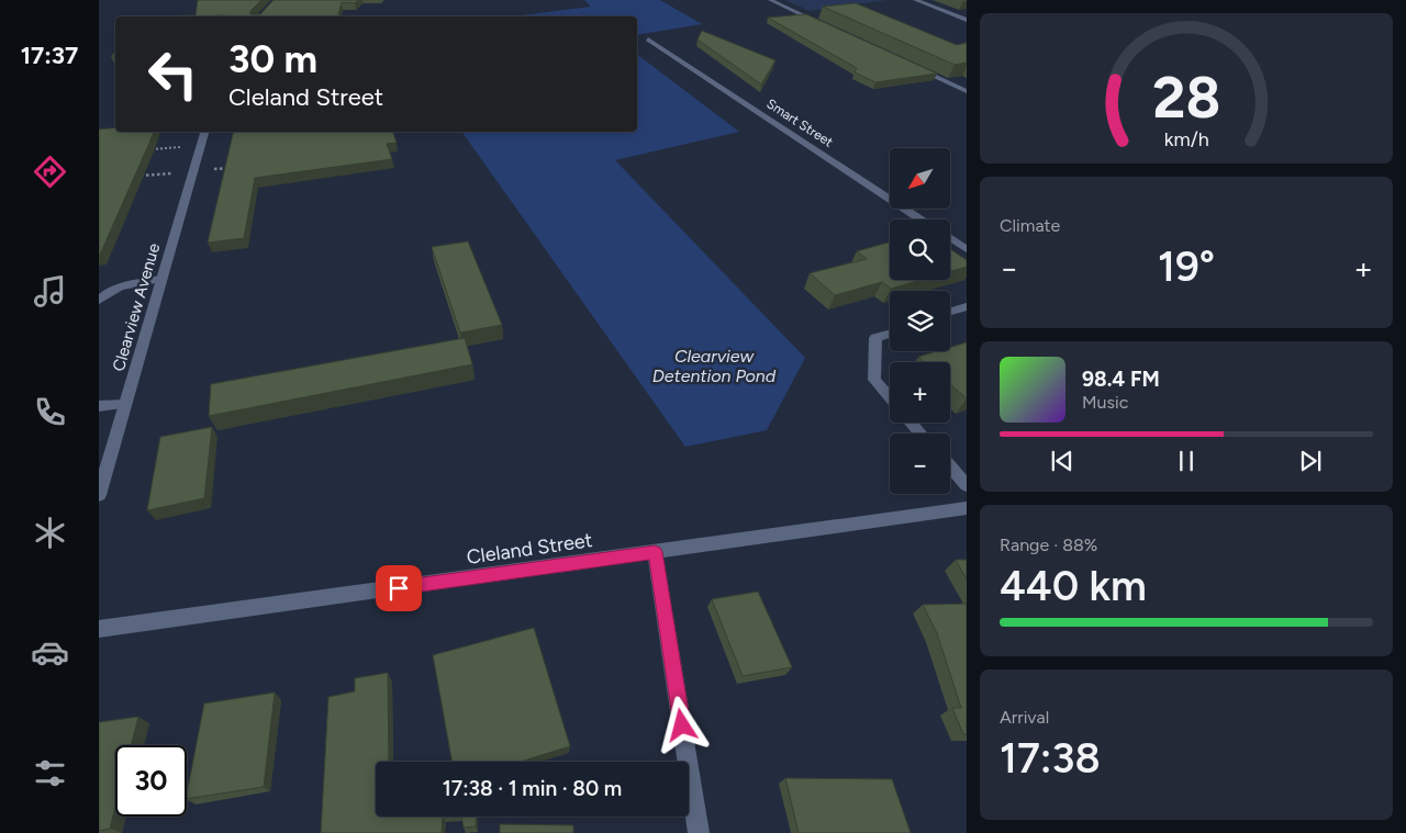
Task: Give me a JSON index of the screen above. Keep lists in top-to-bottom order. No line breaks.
{"streets":{"street":["Smart Street","Clearview Avenue","Cleland Street"]},"water":["Clearview Detention Pond"],"north":"bottom left","page":{"tabs":"17:37","turn":["30 m","Cleland Street"],"map_buttons":["+","−"],"tile":["Climate",["Range · 88%","440 km"],["Arrival","17:38"]],"heat":["−","19°","+"],"song":["98.4 FM","Music"],"limit":"30","trip":"17:38 · 1 min · 80 m","gauge":["28","km/h"]}}
